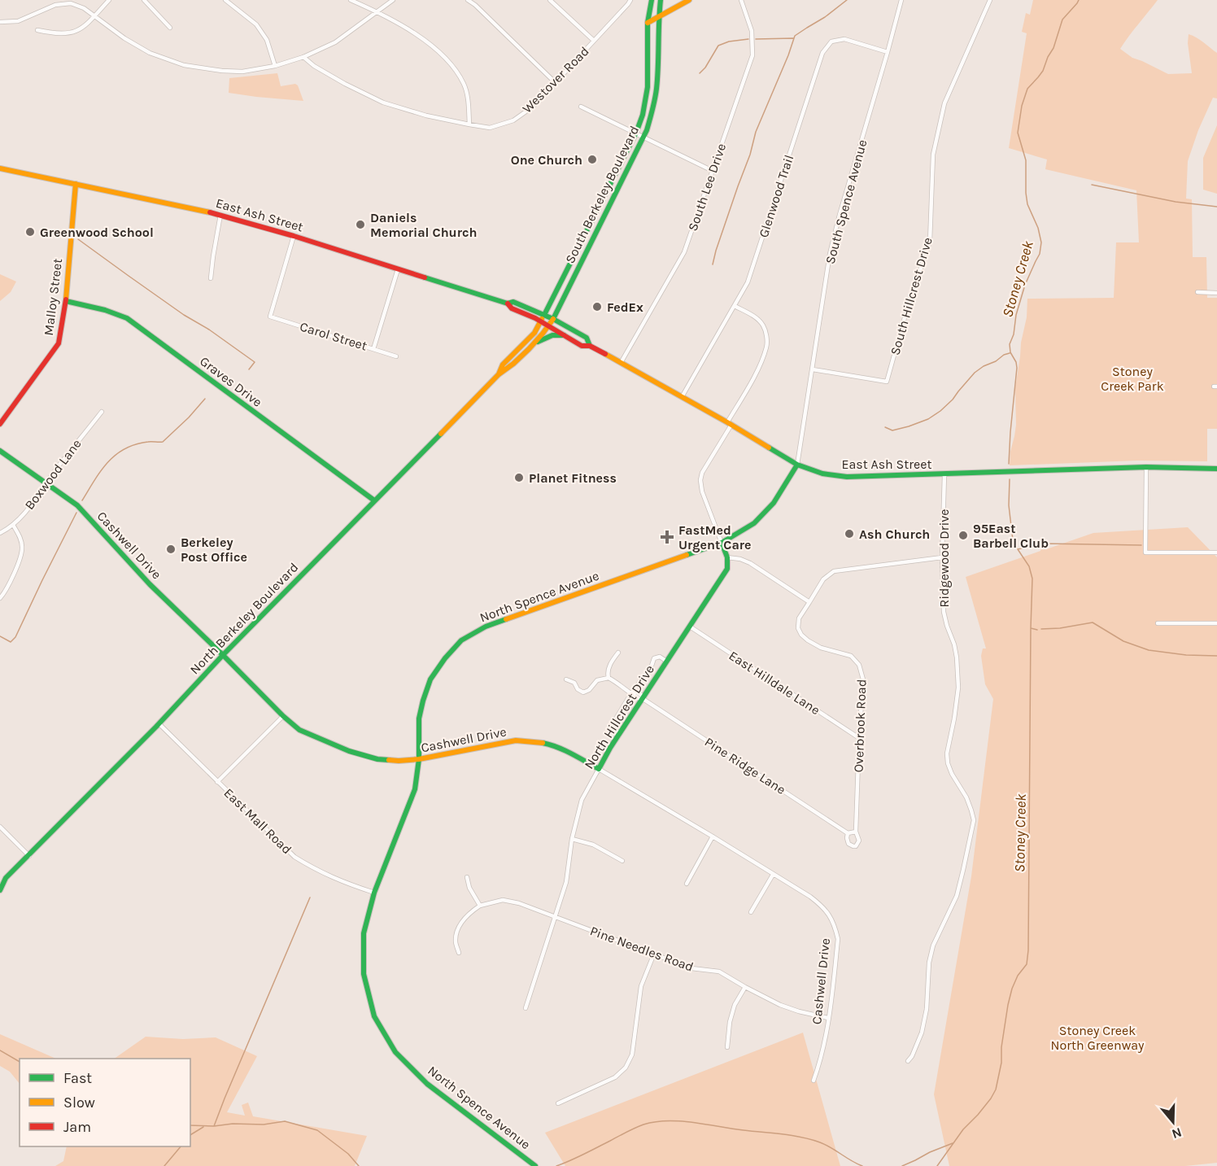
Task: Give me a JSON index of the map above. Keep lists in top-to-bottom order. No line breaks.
{"streets":{"street":["Westover Road","South Lee Drive","South Berkeley Boulevard","Glenwood Trail","South Spence Avenue","East Ash Street","South Hillcrest Drive","Malloy Street","Carol Street","Graves Drive","Boxwood Lane","Cashwell Drive","Ridgewood Drive","North Spence Avenue","North Berkeley Boulevard","East Hilldale Lane","North Hillcrest Drive","Overbrook Road","Pine Ridge Lane","East Mall Road","Pine Needles Road"]},"crossings":[["South Lee Drive","East Ash Street"],["South Berkeley Boulevard","East Ash Street"],["South Berkeley Boulevard","North Berkeley Boulevard"],["Glenwood Trail","South Spence Avenue"],["Glenwood Trail","East Ash Street"],["South Spence Avenue","East Ash Street"],["South Spence Avenue","South Hillcrest Drive"],["South Spence Avenue","North Spence Avenue"],["East Ash Street","Malloy Street"],["East Ash Street","Carol Street"],["East Ash Street","Ridgewood Drive"],["East Ash Street","North Spence Avenue"],["East Ash Street","North Berkeley Boulevard"],["Malloy Street","Graves Drive"],["Graves Drive","North Berkeley Boulevard"],["Boxwood Lane","Cashwell Drive"],["Cashwell Drive","North Spence Avenue"],["Cashwell Drive","North Berkeley Boulevard"],["Cashwell Drive","North Hillcrest Drive"],["Cashwell Drive","Pine Needles Road"],["Ridgewood Drive","Overbrook Road"],["North Spence Avenue","East Mall Road"],["North Berkeley Boulevard","East Mall Road"],["East Hilldale Lane","North Hillcrest Drive"],["East Hilldale Lane","Overbrook Road"],["North Hillcrest Drive","Pine Ridge Lane"],["North Hillcrest Drive","Pine Needles Road"],["Overbrook Road","Pine Ridge Lane"]],"water":["Stoney Creek"],"parks":["Stoney Creek Park","Stoney Creek North Greenway"],"places":{"other":["One Church","Daniels Memorial Church","Greenwood School","FedEx","Planet Fitness","Ash Church","95East Barbell Club","Berkeley Post Office"],"health":["FastMed Urgent Care"]},"legend":["Fast","Slow","Jam"],"north":"bottom"}
